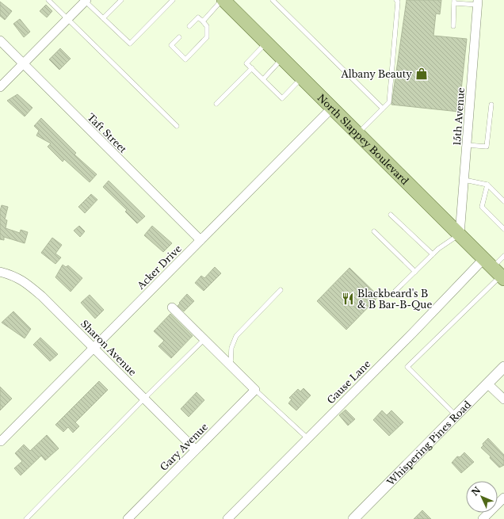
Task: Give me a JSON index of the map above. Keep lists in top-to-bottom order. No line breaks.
{"streets":{"main road":["North Slappey Boulevard"],"street":["15th Avenue","Taft Street","Acker Drive","Sharon Avenue","Gause Lane","Whispering Pines Road","Gary Avenue"]},"crossings":[["15th Avenue","North Slappey Boulevard"],["Taft Street","Acker Drive"],["North Slappey Boulevard","Acker Drive"],["North Slappey Boulevard","Gause Lane"],["Acker Drive","Sharon Avenue"],["Sharon Avenue","Gary Avenue"]],"places":{"shop":["Albany Beauty"],"restaurant":["Blackbeard's B & B Bar-B-Que"]},"north":"top left"}
